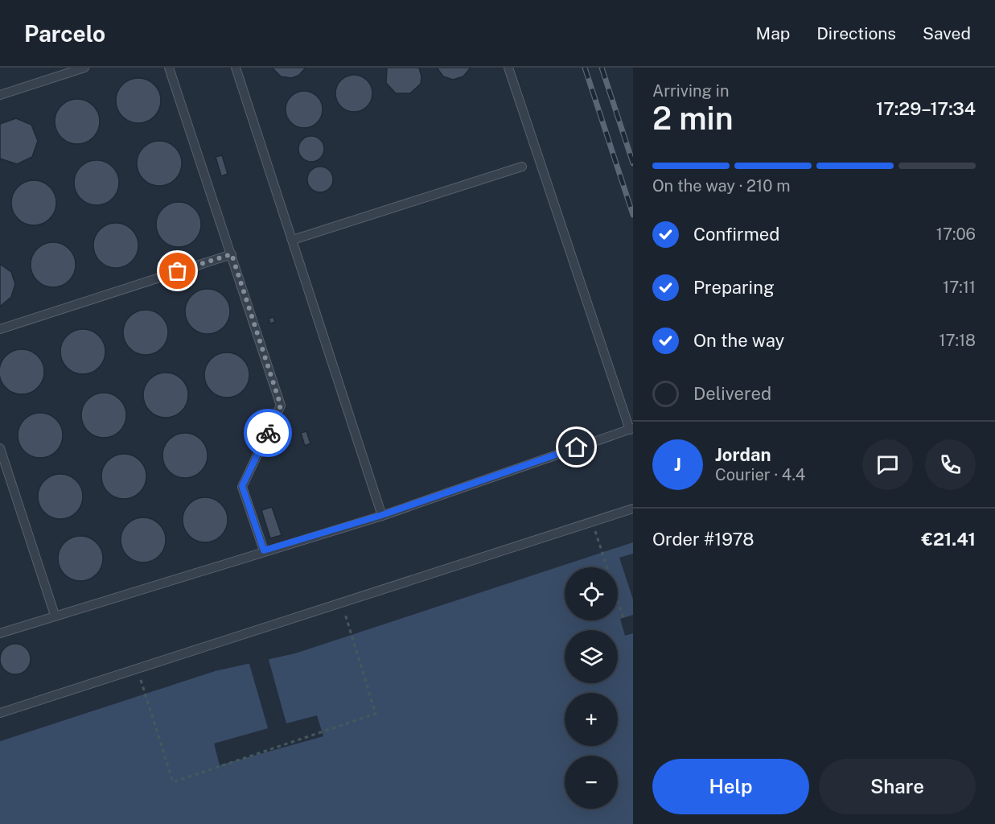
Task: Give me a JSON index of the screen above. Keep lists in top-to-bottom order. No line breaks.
{"page":{"header":"Parcelo","nav":["Map","Directions","Saved"],"heading":["2 min","Arriving in","17:29–17:34"],"panel":["Jordan","Courier · 4.4","Order #1978","€21.41"],"bar":"On the way · 210 m","list":[["Confirmed","17:06"],["Preparing","17:11"],["On the way","17:18"],"Delivered"],"round":"J","map_buttons":["+","−"],"buttons":["Help","Share"]}}
